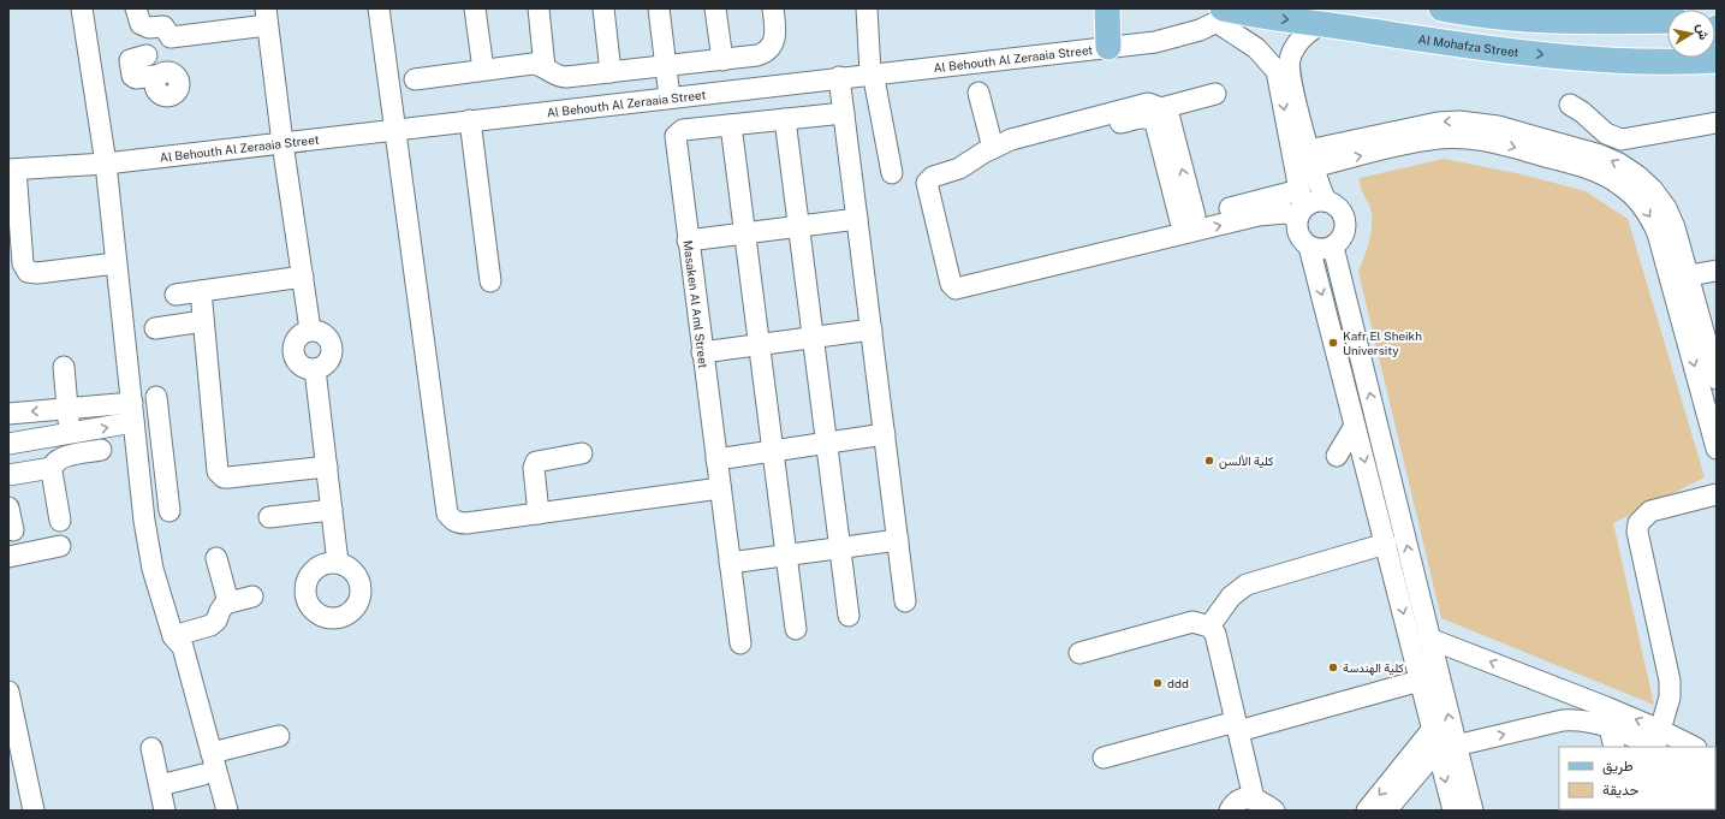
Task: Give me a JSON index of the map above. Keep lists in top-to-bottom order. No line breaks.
{"streets":{"main road":["Al Mohafza Street"],"street":["Al Behouth Al Zeraaia Street","Masaken Al Aml Street"]},"crossings":[["Al Mohafza Street","Al Behouth Al Zeraaia Street"]],"places":["Kafr El Sheikh University","كلية الألسن","كلية الهندسة","ddd"],"legend":["طريق","حديقة"],"north":"right"}
